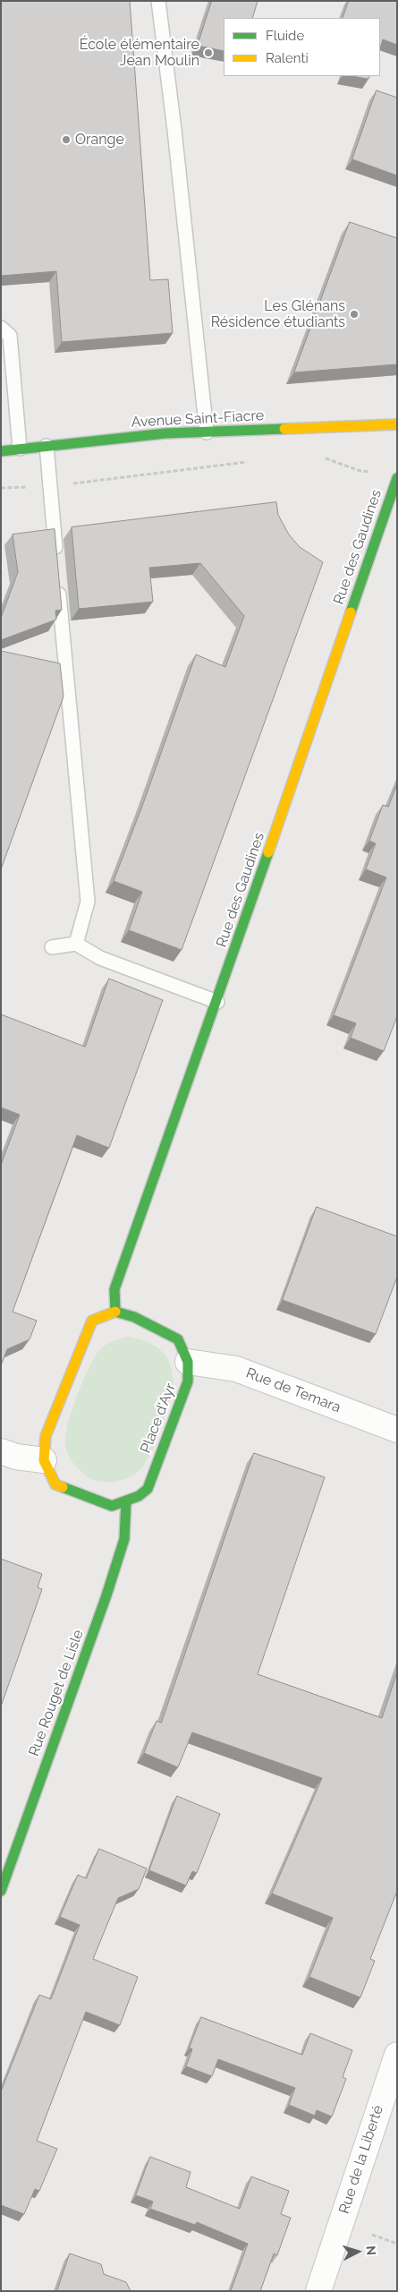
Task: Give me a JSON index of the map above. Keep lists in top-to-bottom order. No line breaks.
{"streets":{"street":["Avenue Saint-Fiacre","Rue des Gaudines","Rue de Temara","Place d'Ayr","Rue Rouget de Lisle","Rue de la Liberté"]},"crossings":[["Rue des Gaudines","Place d'Ayr"],["Rue de Temara","Place d'Ayr"],["Place d'Ayr","Rue Rouget de Lisle"]],"places":["École élémentaire Jean Moulin","Orange","Les Glénans Résidence étudiants"],"legend":["Fluide","Ralenti"],"north":"right"}
